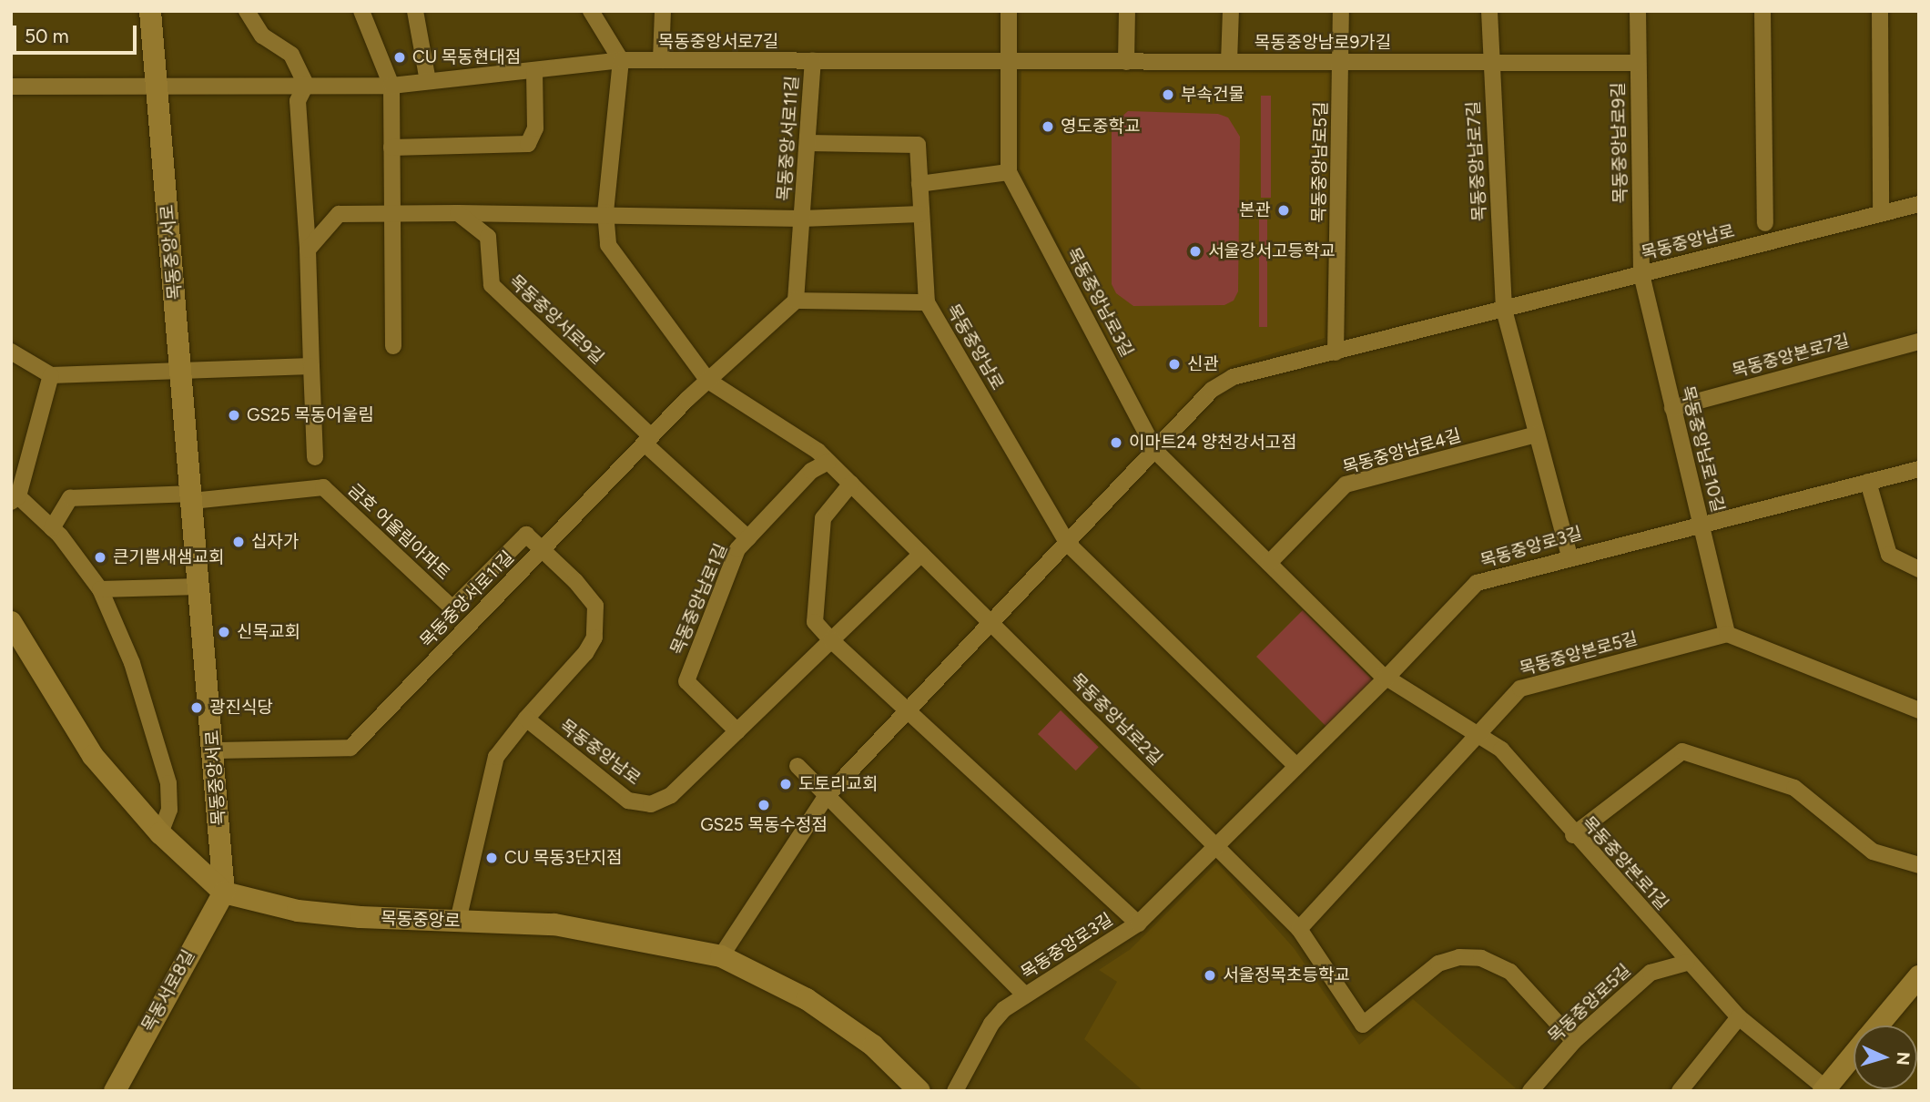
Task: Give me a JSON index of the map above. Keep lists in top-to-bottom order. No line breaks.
{"streets":{"street":["목동중앙서로7길","목동중앙남로9가길","목동중앙서로11길","목동중앙남로9길","목동중앙남로7길","목동중앙남로5길","목동중앙남로","목동중앙서로","목동중앙남로3길","목동중앙서로9길","목동중앙본로7길","목동중앙남로10길","목동중앙남로4길","금호 어울림아파트","목동중앙로3길","목동중앙남로1길","목동중앙본로5길","목동중앙남로2길","목동중앙본로1길","목동중앙로","목동서로8길","목동중앙로5길"]},"crossings":[["목동중앙서로7길","목동중앙남로9가길"],["목동중앙서로7길","목동중앙서로11길"],["목동중앙서로7길","목동중앙서로"],["목동중앙서로7길","목동중앙남로3길"],["목동중앙남로9가길","목동중앙남로9길"],["목동중앙남로9가길","목동중앙남로7길"],["목동중앙남로9가길","목동중앙남로5길"],["목동중앙남로9가길","목동중앙남로3길"],["목동중앙서로11길","목동중앙남로"],["목동중앙서로11길","목동중앙서로"],["목동중앙서로11길","목동중앙서로9길"],["목동중앙서로11길","금호 어울림아파트"],["목동중앙서로11길","목동중앙남로1길"],["목동중앙남로9길","목동중앙남로"],["목동중앙남로9길","목동중앙남로10길"],["목동중앙남로7길","목동중앙남로"],["목동중앙남로5길","목동중앙남로"],["목동중앙남로","목동중앙남로3길"],["목동중앙남로","목동중앙남로10길"],["목동중앙남로","목동중앙로3길"],["목동중앙남로","목동중앙남로1길"],["목동중앙남로","목동중앙남로2길"],["목동중앙남로","목동중앙로"],["목동중앙서로","금호 어울림아파트"],["목동중앙서로","목동중앙로"],["목동중앙서로","목동서로8길"],["목동중앙서로9길","목동중앙남로1길"],["목동중앙본로7길","목동중앙남로10길"],["목동중앙남로10길","목동중앙로3길"],["목동중앙남로10길","목동중앙본로5길"],["목동중앙로3길","목동중앙남로2길"],["목동중앙로3길","목동중앙본로1길"],["목동중앙본로5길","목동중앙본로1길"],["목동중앙본로1길","목동중앙로5길"],["목동중앙로","목동서로8길"]],"places":["CU 목동현대점","부속건물","영도중학교","본관","서울강서고등학교","신관","GS25 목동어울림","이마트24 양천강서고점","십자가","큰기쁨새샘교회","신목교회","광진식당","도토리교회","GS25 목동수정점","CU 목동3단지점","서울정목초등학교"],"scale_bar":"50 m","north":"right"}
